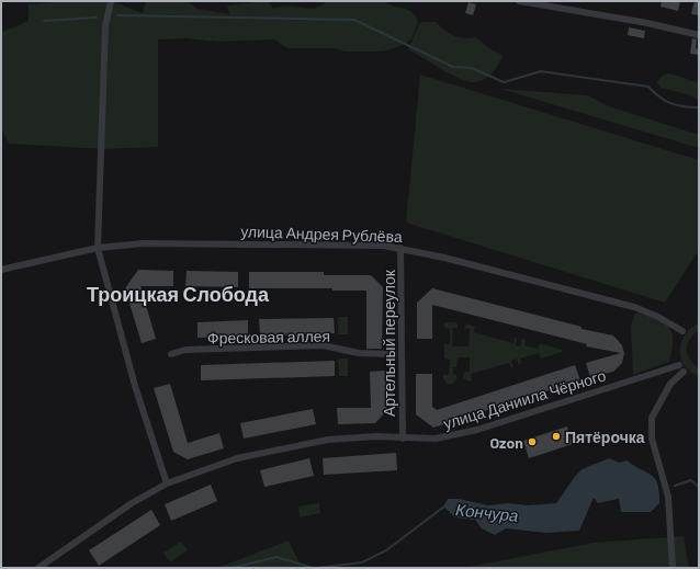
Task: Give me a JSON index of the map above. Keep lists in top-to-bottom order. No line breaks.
{"streets":{"street":["улица Андрея Рублёва","Фресковая аллея","Артельный переулок","улица Даниила Чёрного"]},"crossings":[["улица Андрея Рублёва","Артельный переулок"],["Артельный переулок","улица Даниила Чёрного"]],"districts":["Троицкая Слобода"],"water":["Кончура"],"places":["Пятёрочка","Ozon"]}
